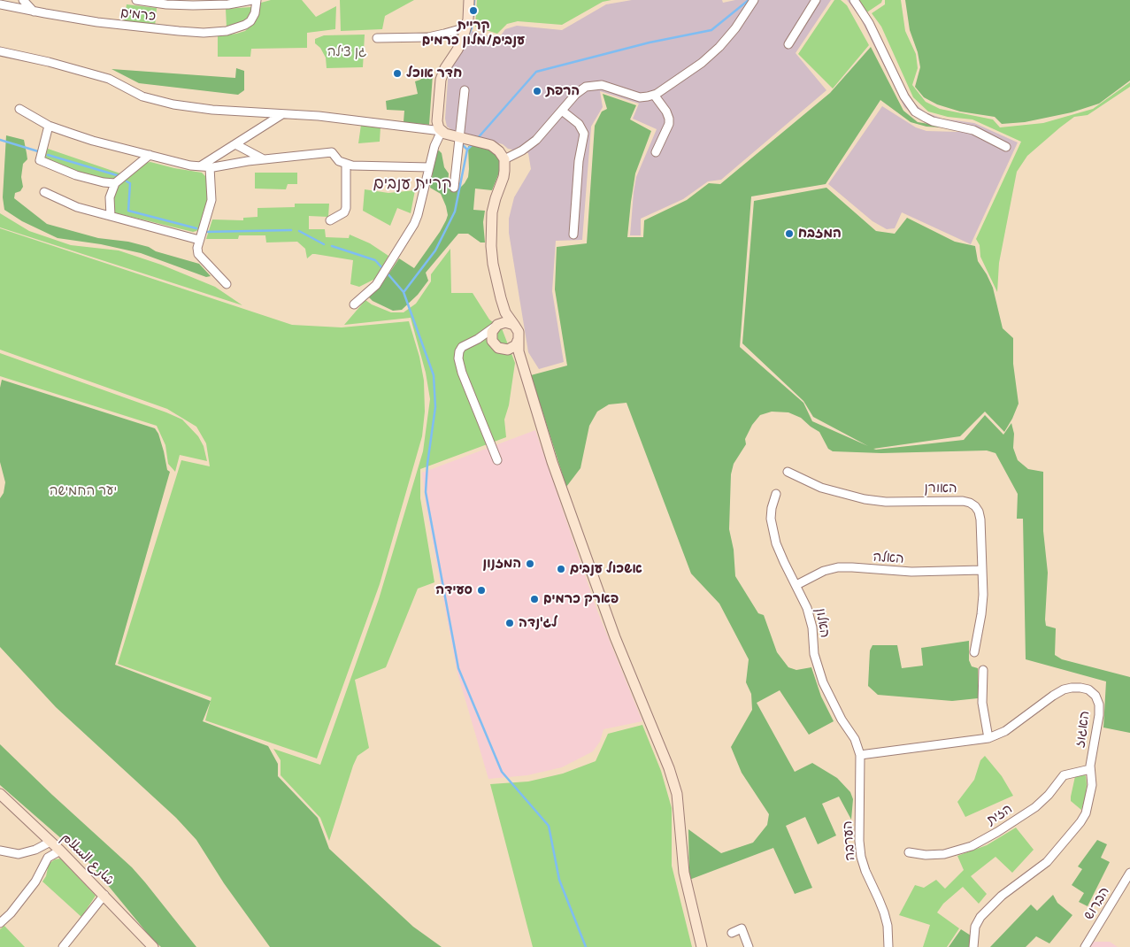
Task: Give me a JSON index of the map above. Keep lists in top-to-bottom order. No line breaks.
{"streets":{"main road":["شارع السلام"],"street":["כרמים","האורן","האלה","האלון","האגוז","הזית","הערבה","הברוש"]},"crossings":[["האורן","האלה"],["האלה","האלון"],["האלון","האגוז"],["האלון","הערבה"],["האגוז","הזית"],["האגוז","הערבה"]],"districts":["קריית ענבים"],"parks":["גן צילה","יער החמישה"],"places":["קריית ענבים/מלון כרמים","חדר אוכל","הרפת","המזבח","המזנון","אשכול ענבים","סעידה","פארק כרמים","לג'נדה"]}
